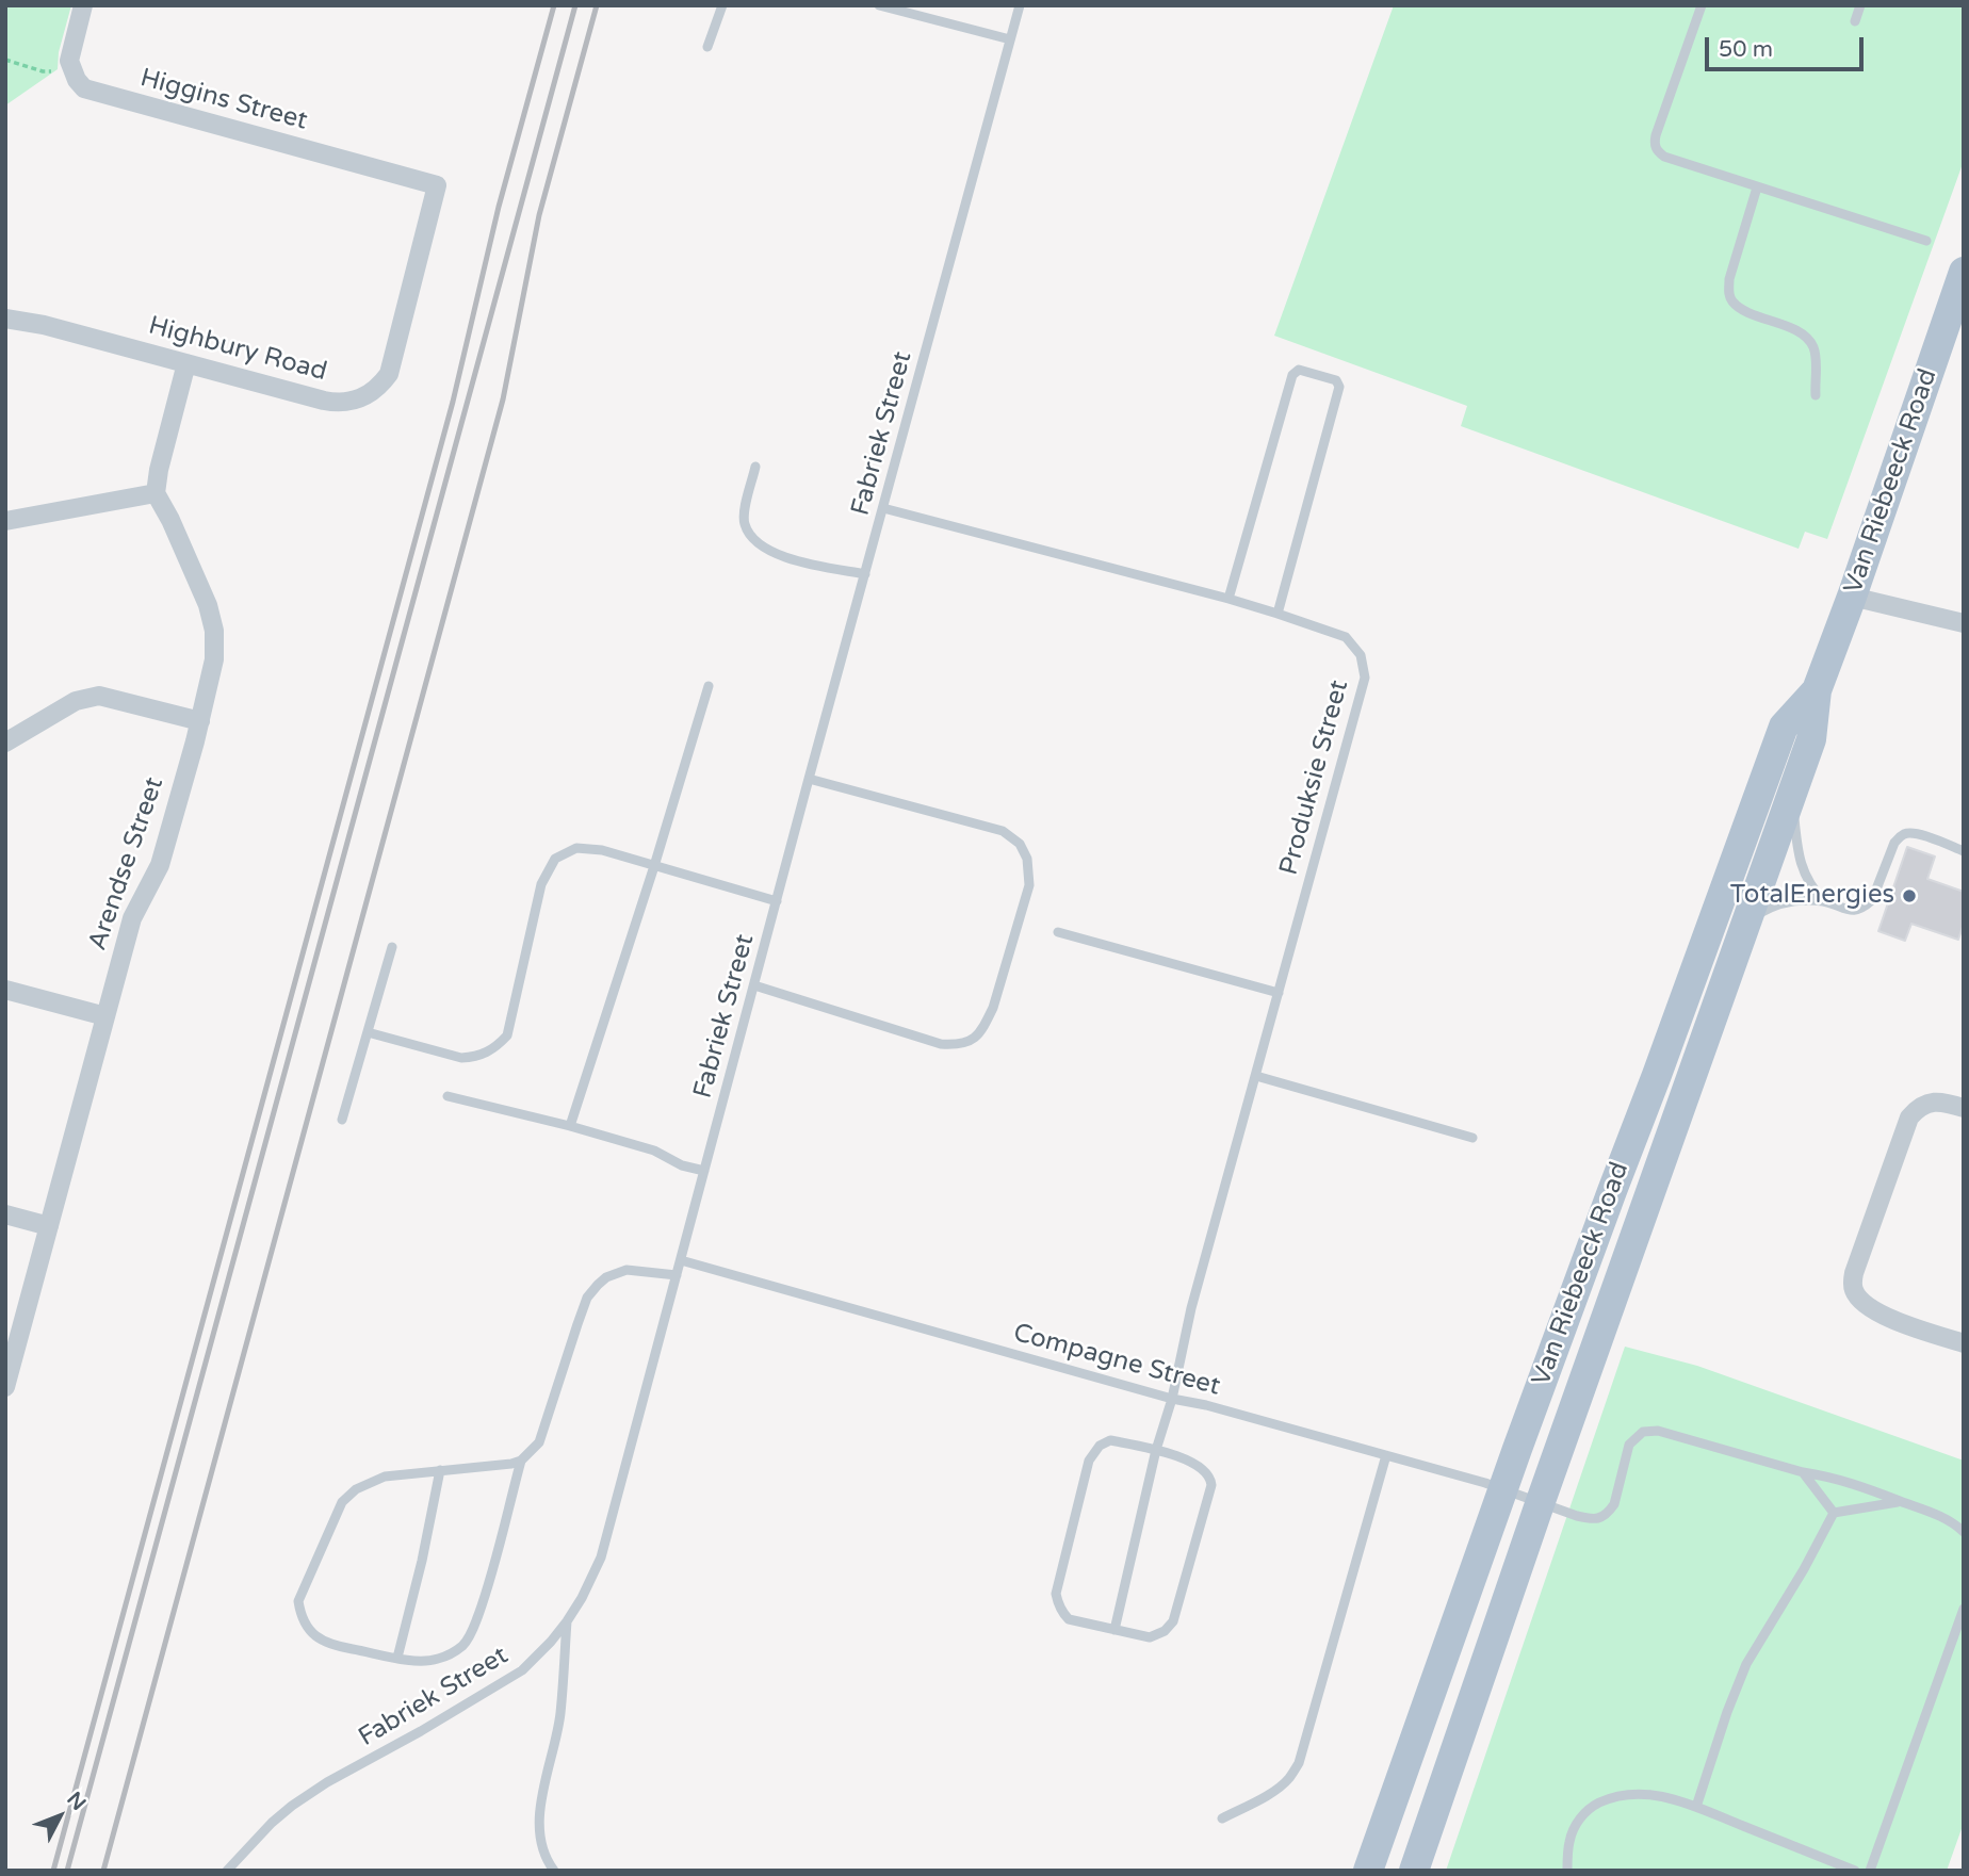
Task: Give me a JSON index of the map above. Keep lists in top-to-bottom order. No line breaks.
{"streets":{"main road":["Van Riebeeck Road"],"street":["Higgins Street","Highbury Road","Arendse Street"],"lane":["Fabriek Street","Produksie Street","Compagne Street"]},"crossings":[["Higgins Street","Highbury Road"],["Fabriek Street","Produksie Street"],["Fabriek Street","Compagne Street"],["Van Riebeeck Road","Compagne Street"],["Produksie Street","Compagne Street"]],"places":["TotalEnergies"],"scale_bar":"50 m","north":"top right"}
